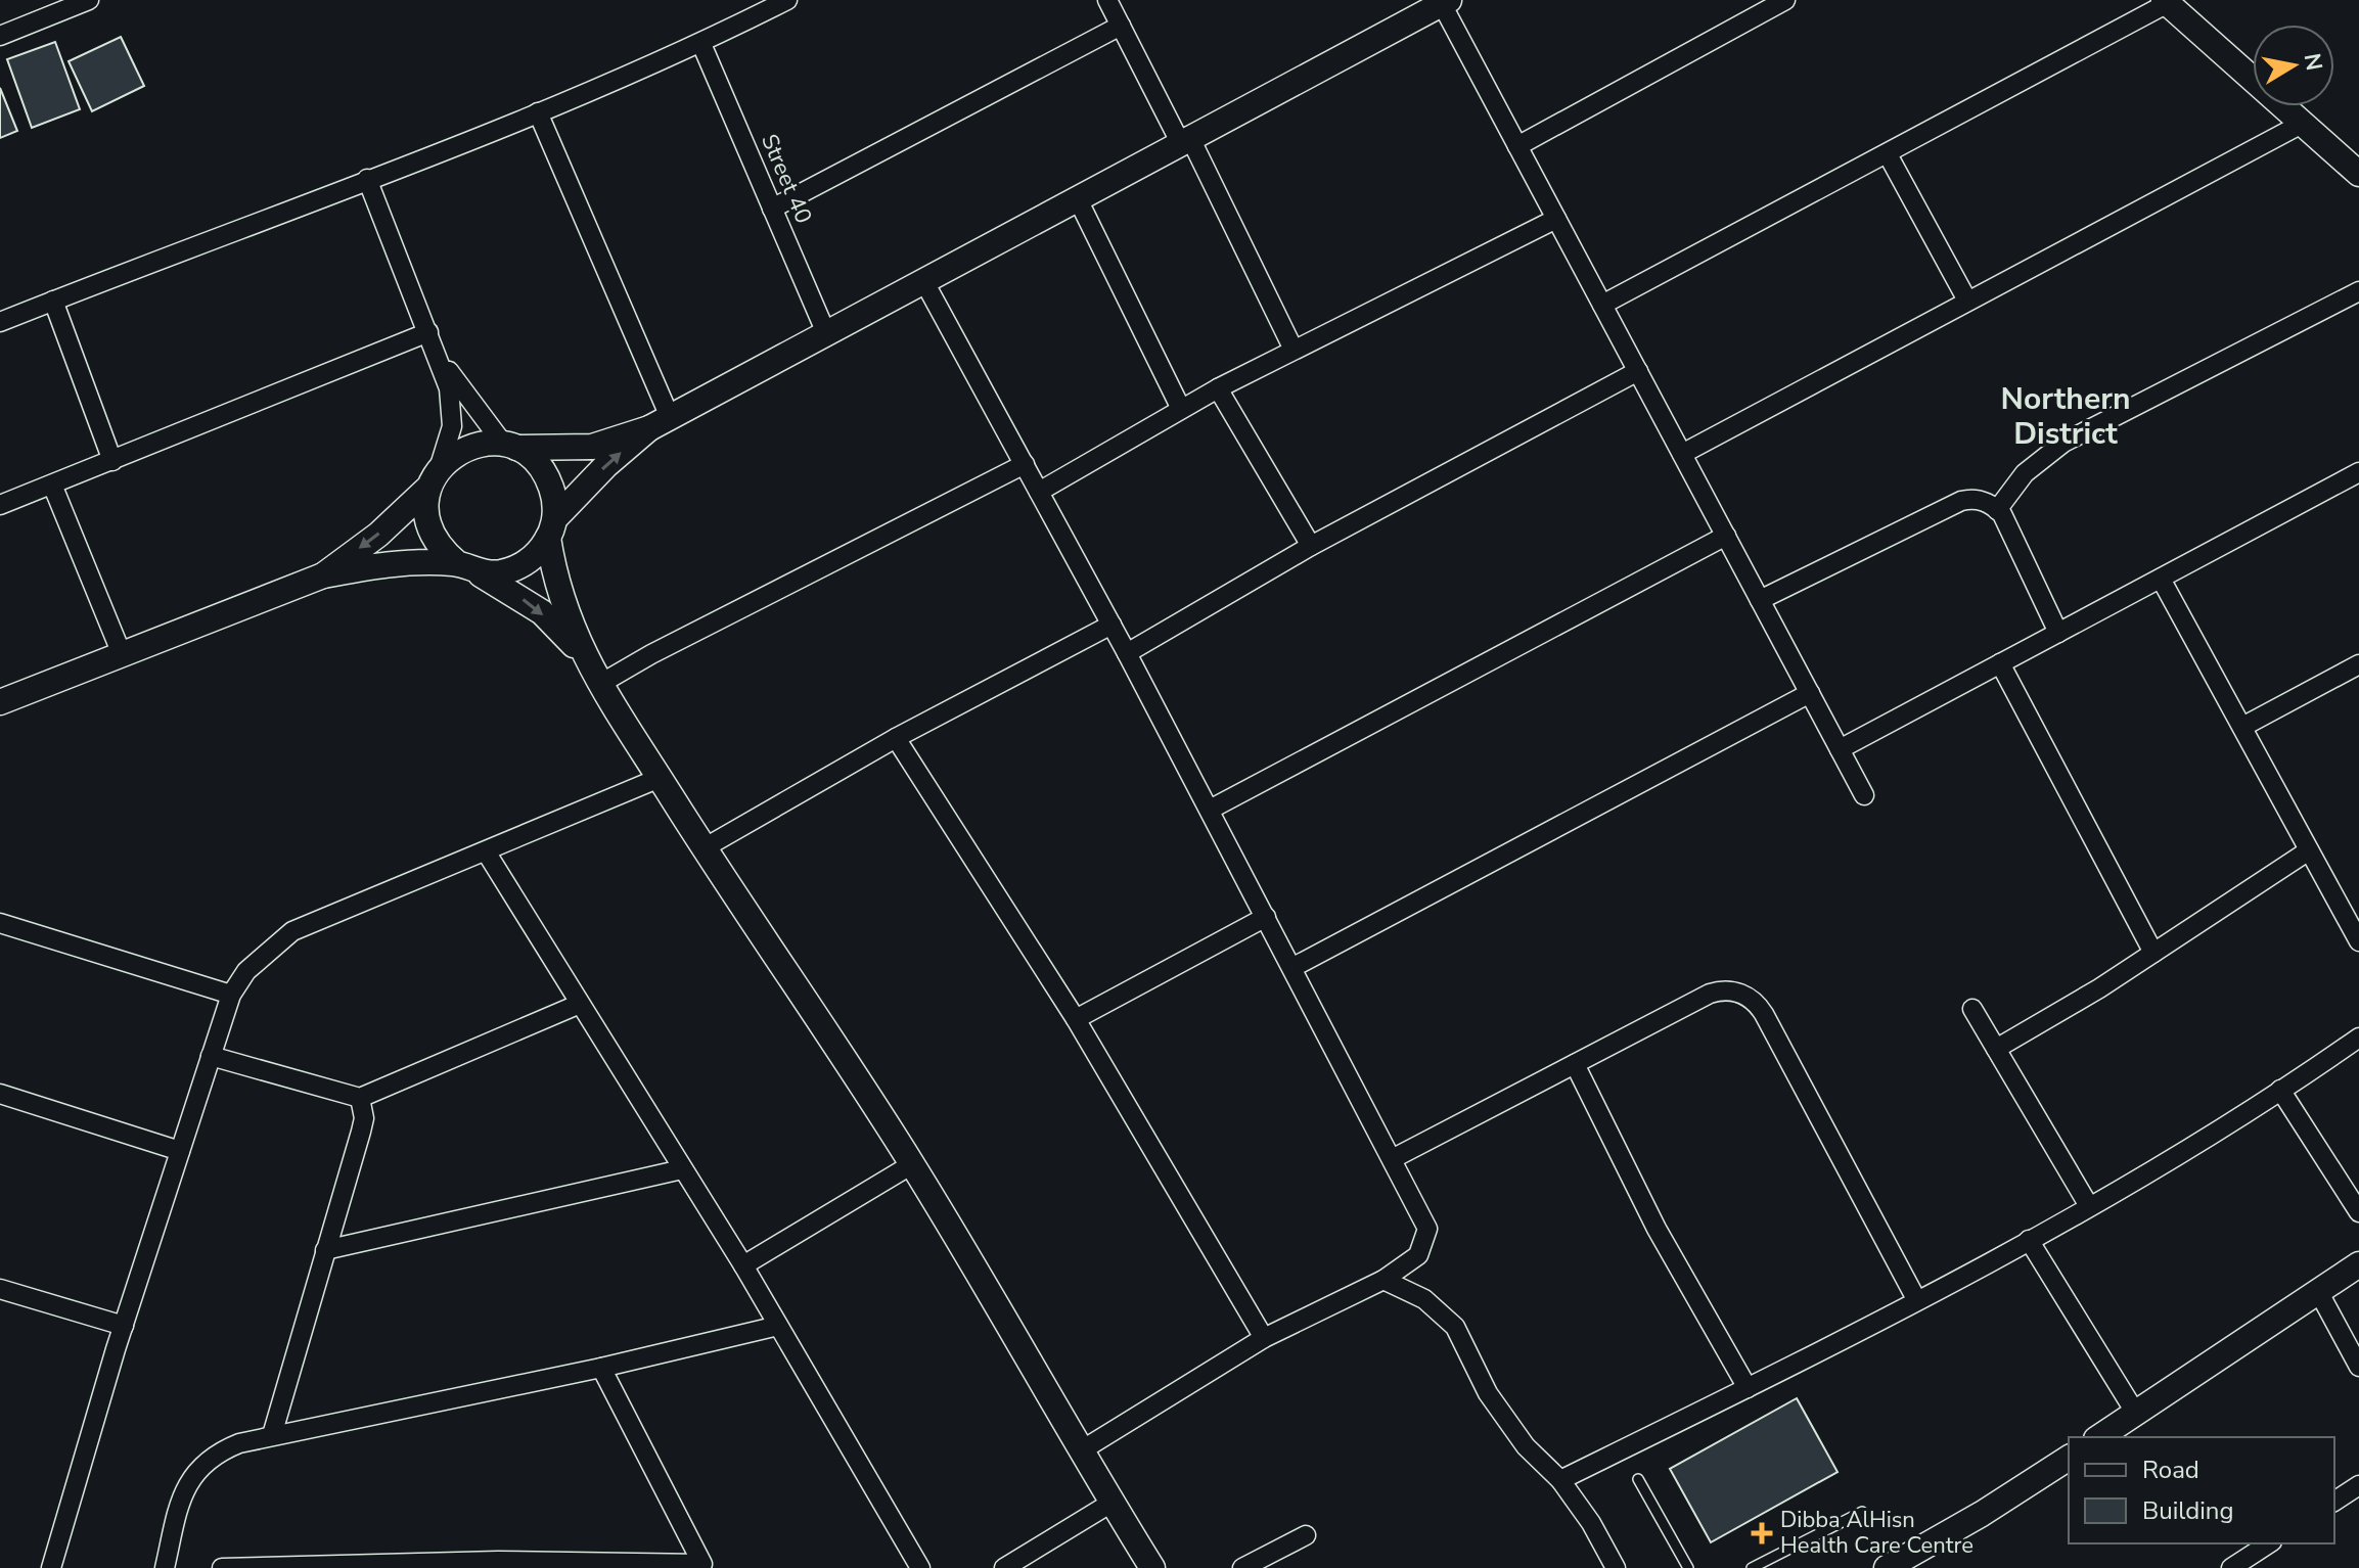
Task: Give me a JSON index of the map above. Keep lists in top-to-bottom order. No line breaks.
{"streets":{"street":["Street 40"]},"districts":["Northern District"],"places":{"health":["Dibba AlHisn Health Care Centre"]},"legend":["Road","Building"],"north":"right"}
